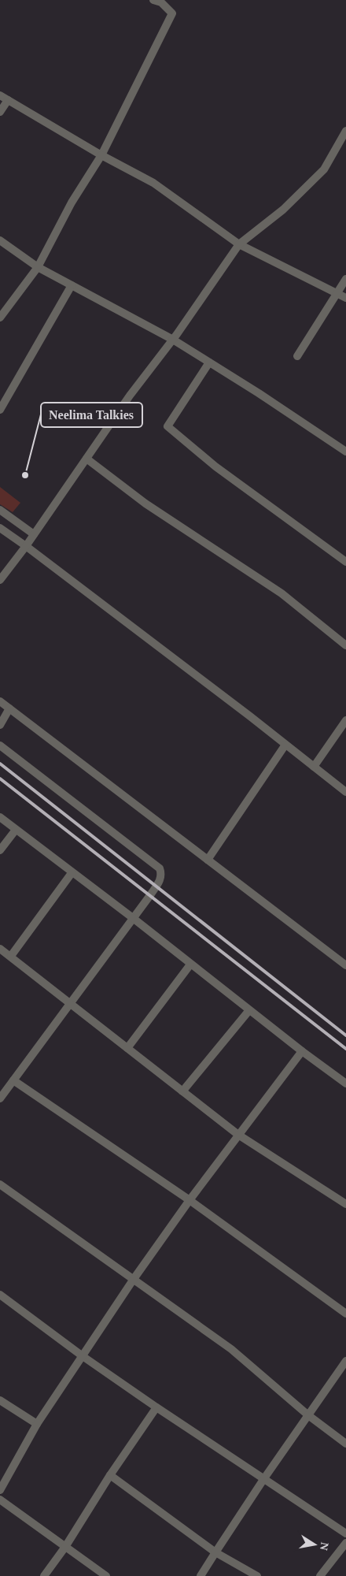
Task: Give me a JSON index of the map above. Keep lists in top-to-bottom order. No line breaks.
{"places":["Neelima Talkies"],"north":"right"}
